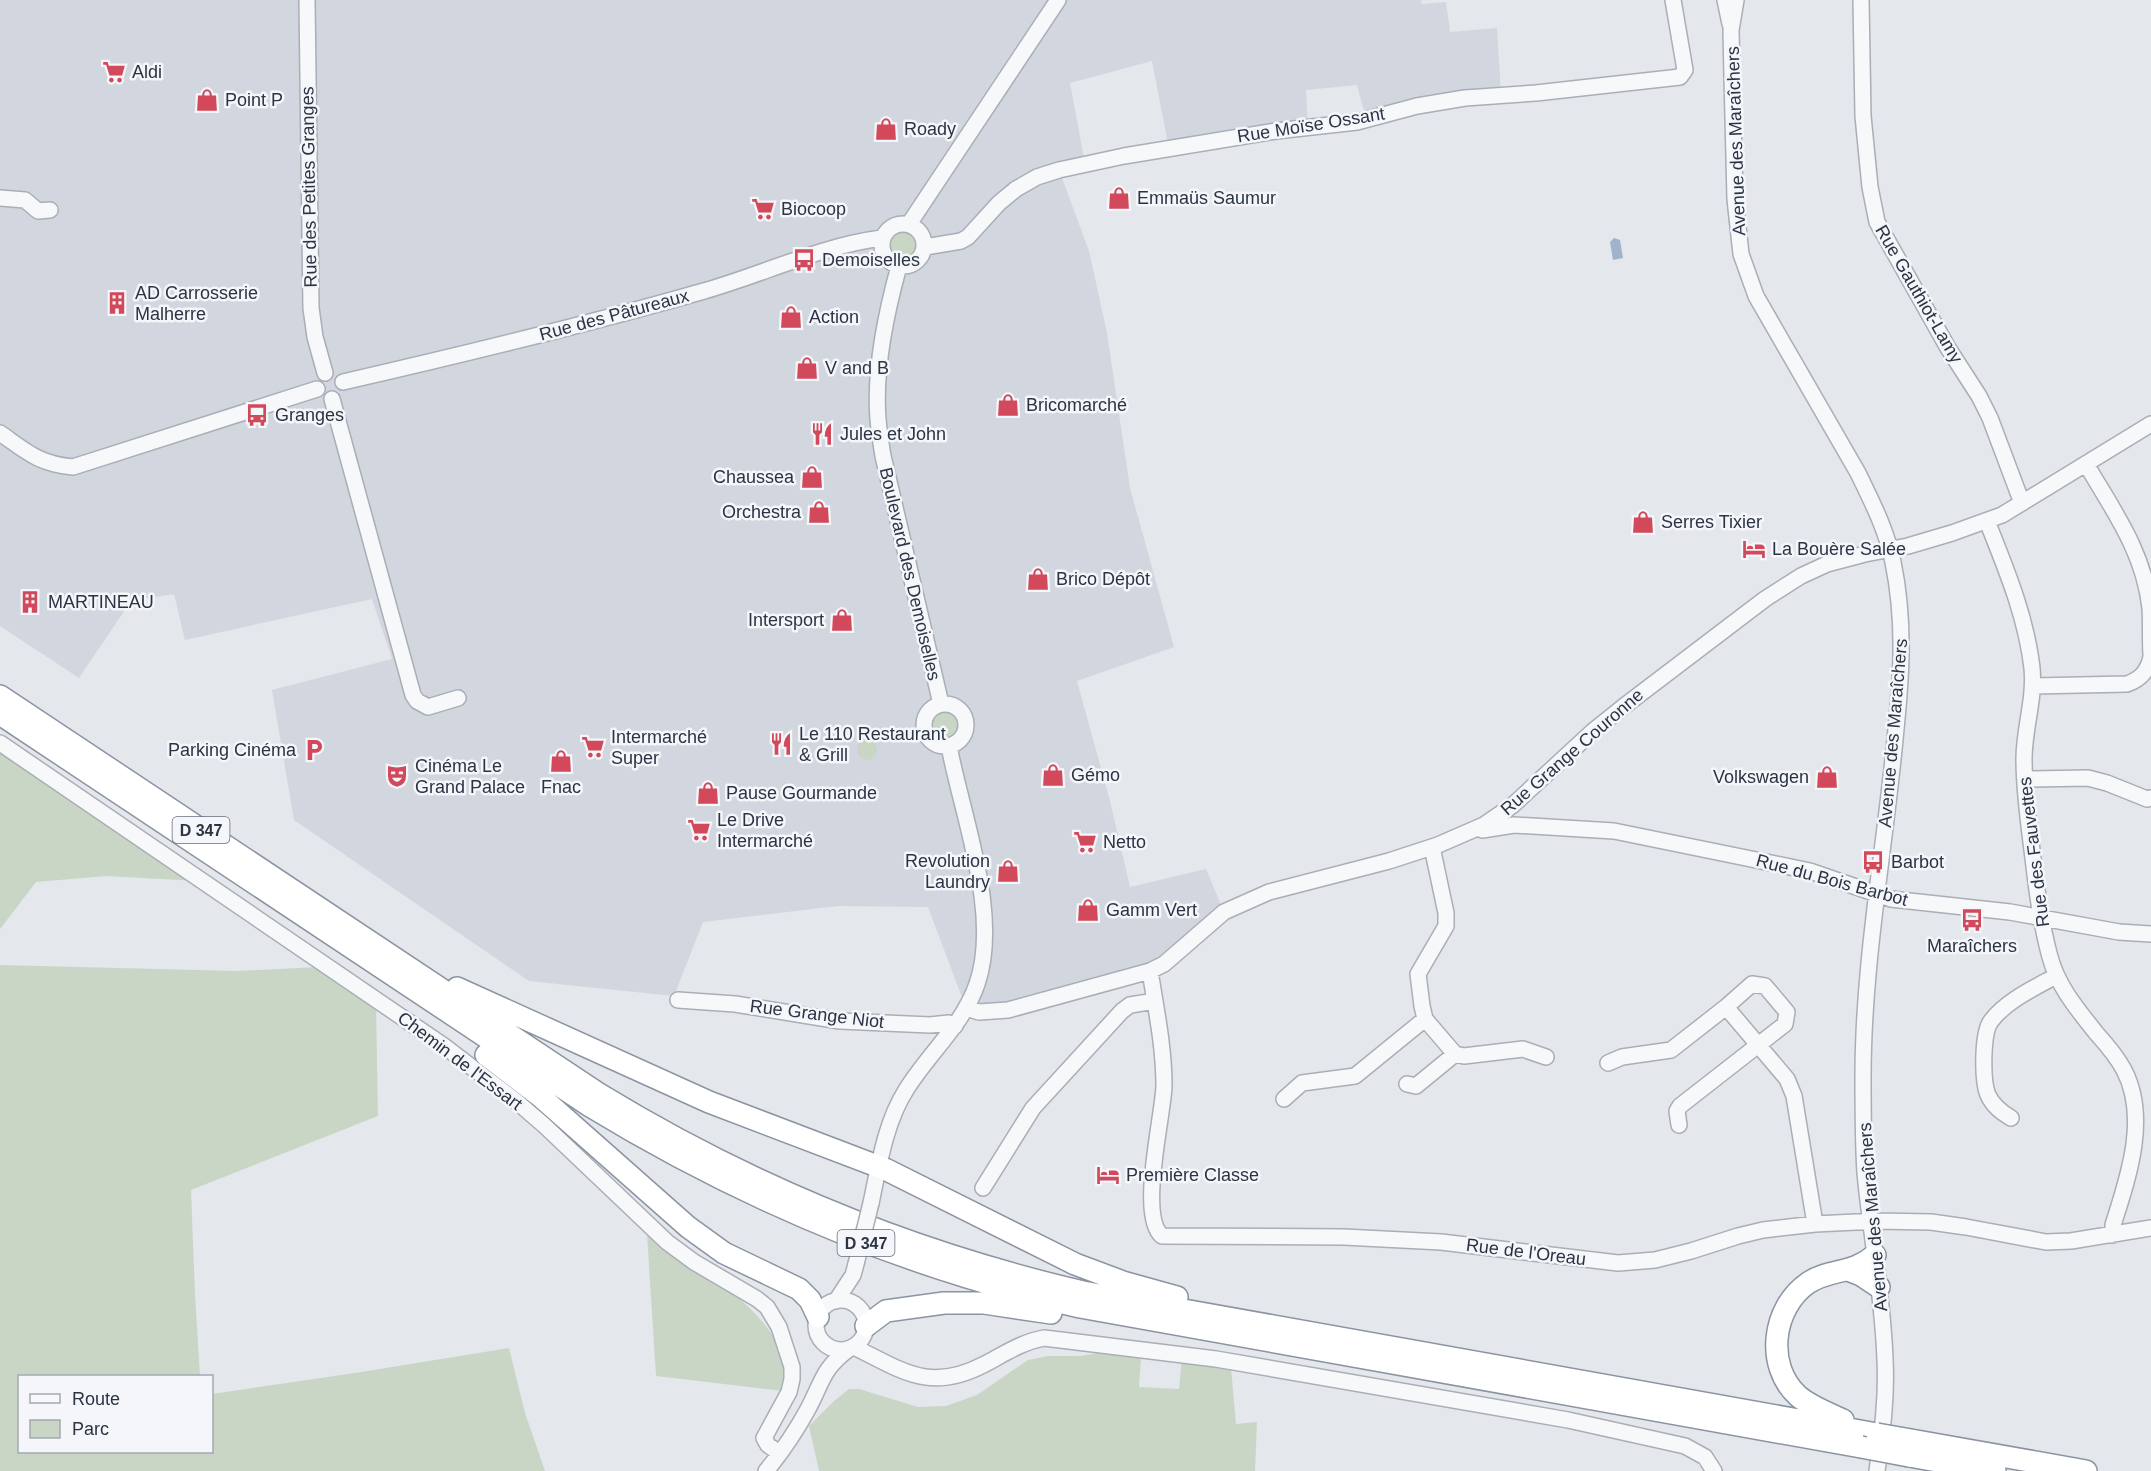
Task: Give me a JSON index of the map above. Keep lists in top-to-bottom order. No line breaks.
{"streets":{"highway":["D 347"],"street":["Rue Moïse Ossant","Avenue des Maraîchers","Rue des Petites Granges","Rue Gauthiot-Lamy","Rue des Pâtureaux","Boulevard des Demoiselles","Rue Grange Couronne","Rue des Fauvettes","Rue du Bois Barbot","Rue Grange Niot","Chemin de l'Essart","Rue de l'Oreau"]},"crossings":[["Rue Moïse Ossant","Rue des Pâtureaux"],["Rue Moïse Ossant","Boulevard des Demoiselles"],["Avenue des Maraîchers","Rue Grange Couronne"],["Avenue des Maraîchers","Rue du Bois Barbot"],["Avenue des Maraîchers","Rue de l'Oreau"],["Rue des Petites Granges","Rue des Pâtureaux"],["Rue Gauthiot-Lamy","Rue Grange Couronne"],["Rue des Pâtureaux","Boulevard des Demoiselles"],["Rue Grange Couronne","Rue des Fauvettes"],["Rue Grange Couronne","Rue du Bois Barbot"],["Rue Grange Couronne","Rue de l'Oreau"],["Rue des Fauvettes","Rue du Bois Barbot"],["Rue des Fauvettes","Rue de l'Oreau"]],"places":{"supermarket":["Aldi","Biocoop","Intermarché Super","Le Drive Intermarché","Netto"],"shop":["Point P","Roady","Emmaüs Saumur","Action","V and B","Bricomarché","Chaussea","Orchestra","Serres Tixier","Brico Dépôt","Intersport","Fnac","Gémo","Volkswagen","Pause Gourmande","Revolution Laundry","Gamm Vert"],"bus stop":["Demoiselles","Granges","Barbot","Maraîchers"],"building":["AD Carrosserie Malherre","MARTINEAU"],"restaurant":["Jules et John","Le 110 Restaurant & Grill"],"hotel":["La Bouère Salée","Première Classe"],"parking":["Parking Cinéma"],"theatre":["Cinéma Le Grand Palace"]},"legend":["Route","Parc"]}
